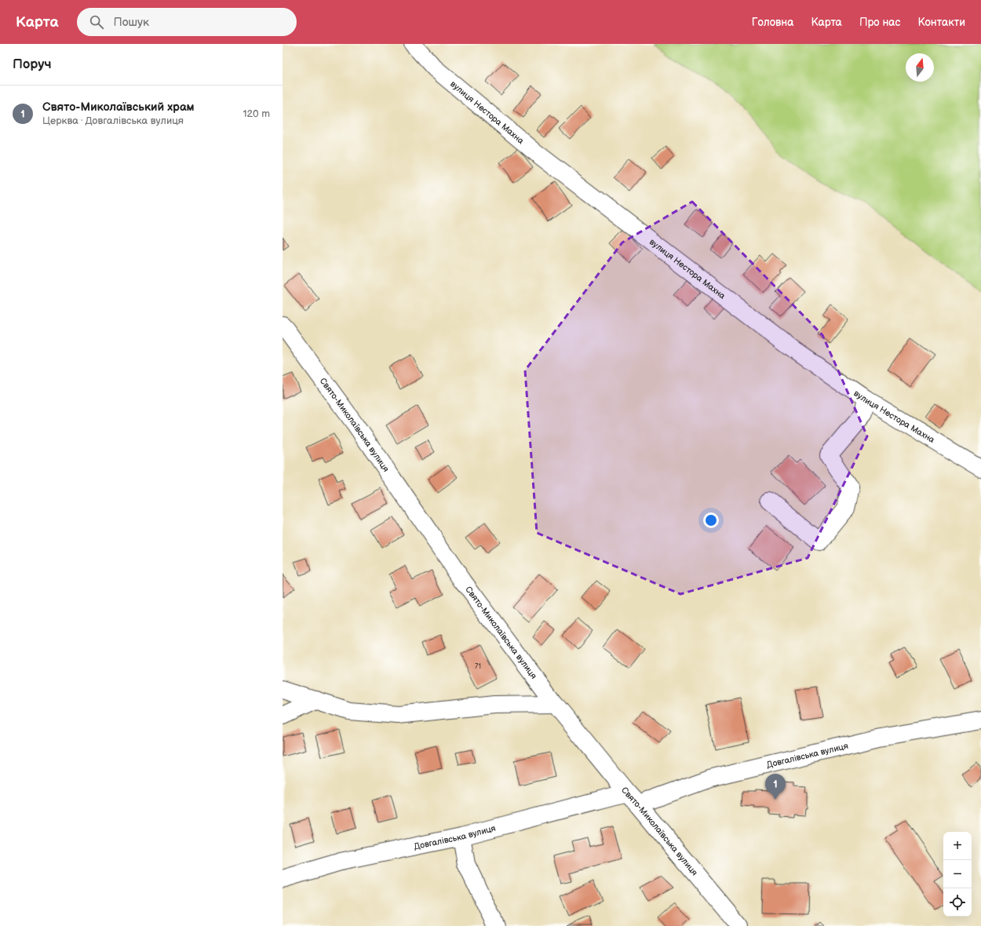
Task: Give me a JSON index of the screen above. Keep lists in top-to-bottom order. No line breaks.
{"streets":{"street":["вулиця Нестора Махна","Свято-Миколаївська вулиця","Довгалівська вулиця"]},"crossings":[["Свято-Миколаївська вулиця","Довгалівська вулиця"]],"house_numbers":["71"],"north":"top","page":{"header":"Карта","search":"Пошук","nav":["Головна","Карта","Про нас","Контакти"],"heading":"Поруч","list":[{"mark":"1","name":"Свято-Миколаївський храм","note":"Церква · Довгалівська вулиця","value":"120 m"}],"pins":"1","map_buttons":["+","−"]}}
